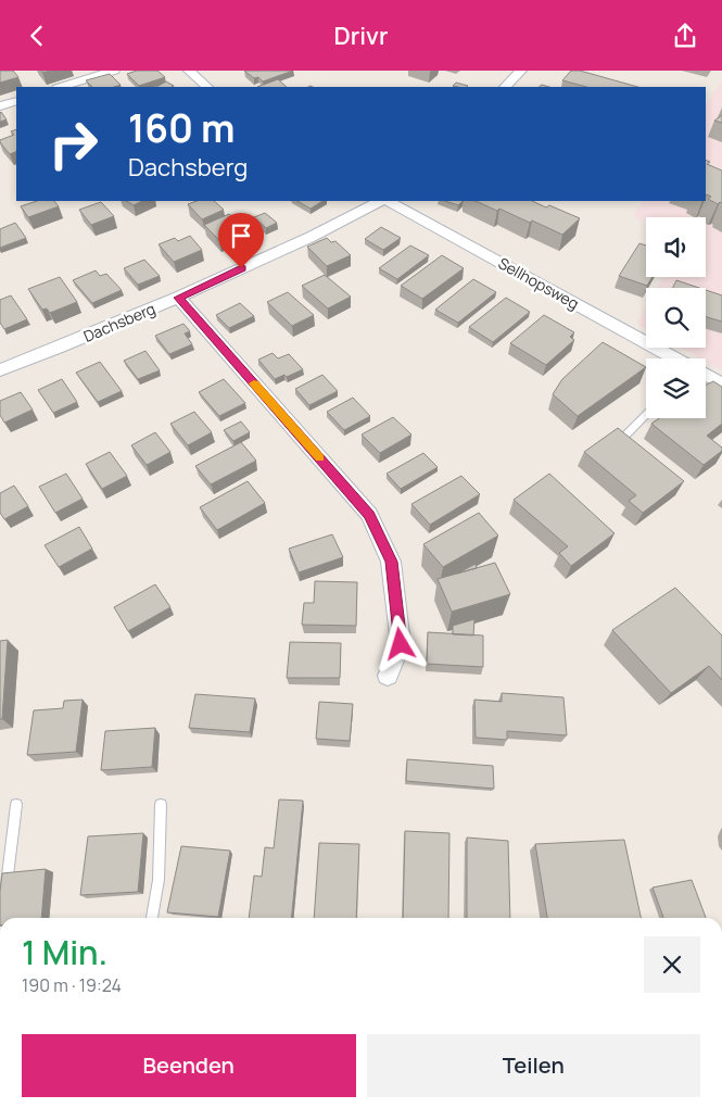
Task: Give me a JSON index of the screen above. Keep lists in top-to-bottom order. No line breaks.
{"streets":{"street":["Sellhopsweg","Dachsberg"]},"page":{"header":"Drivr","turn":["160 m","Dachsberg"],"heading":["1 Min.","190 m · 19:24"],"buttons":["Beenden","Teilen"]}}
